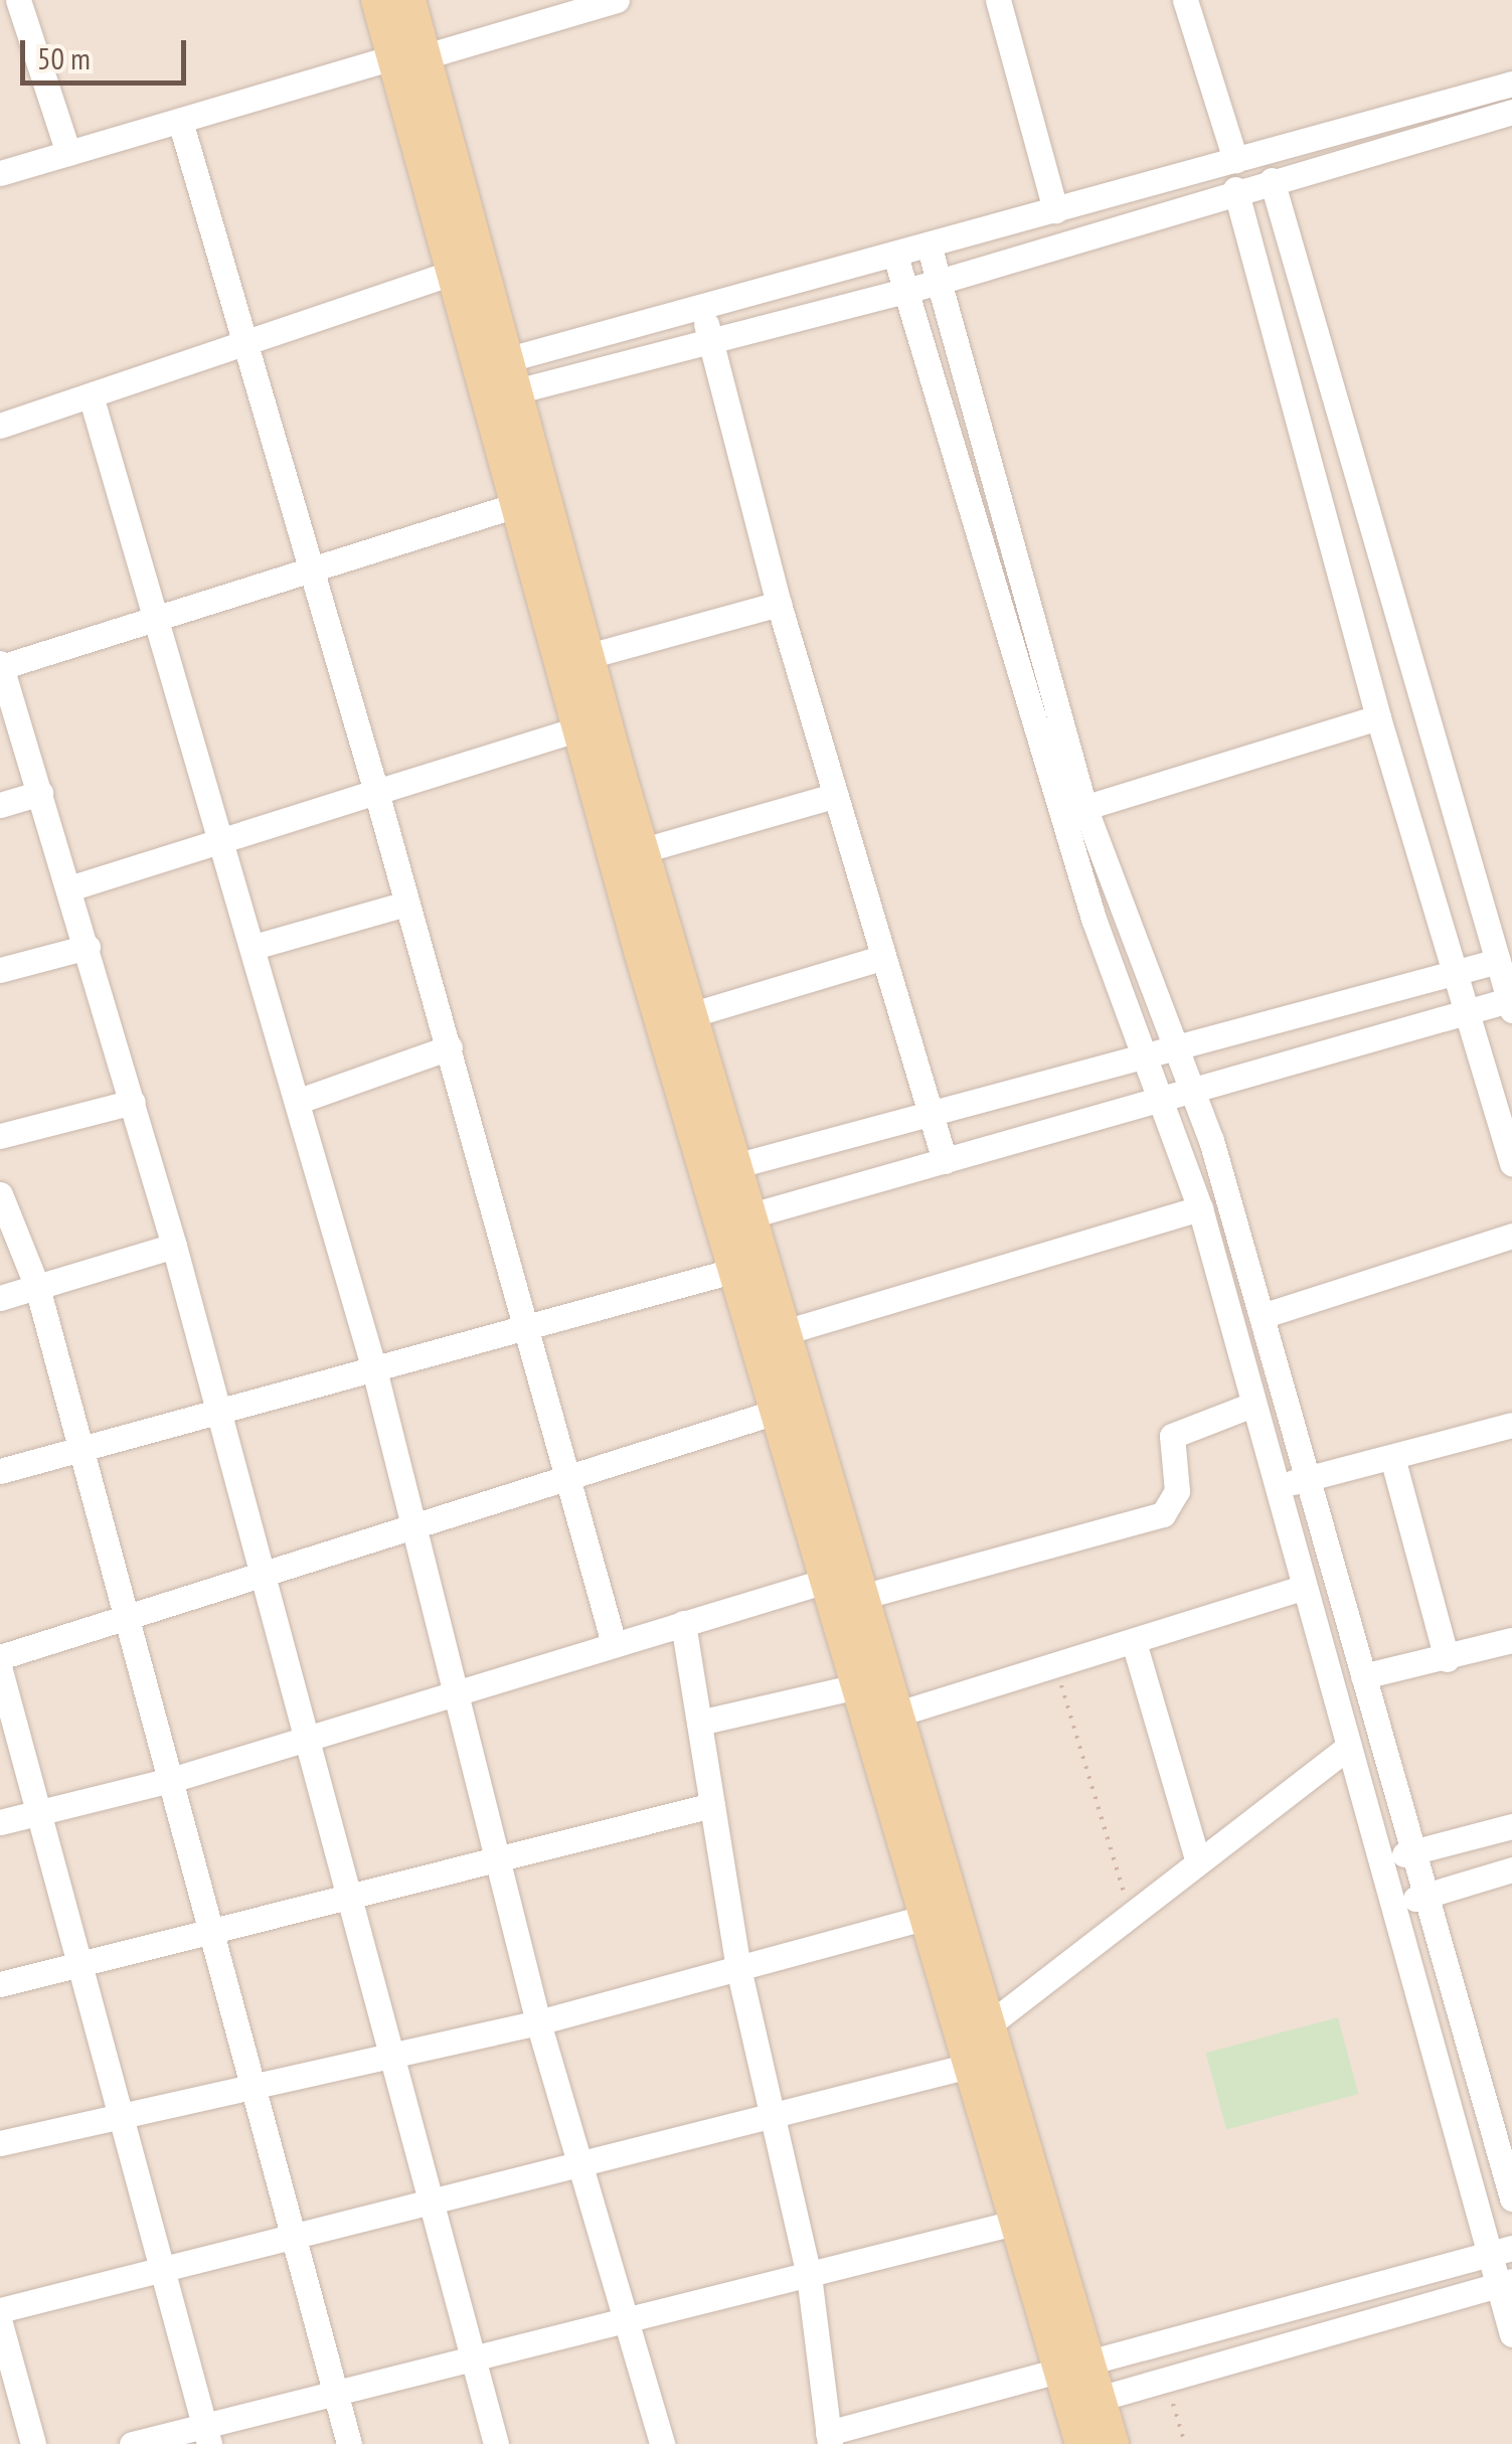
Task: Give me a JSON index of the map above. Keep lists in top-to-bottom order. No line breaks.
{"scale_bar":"50 m"}
